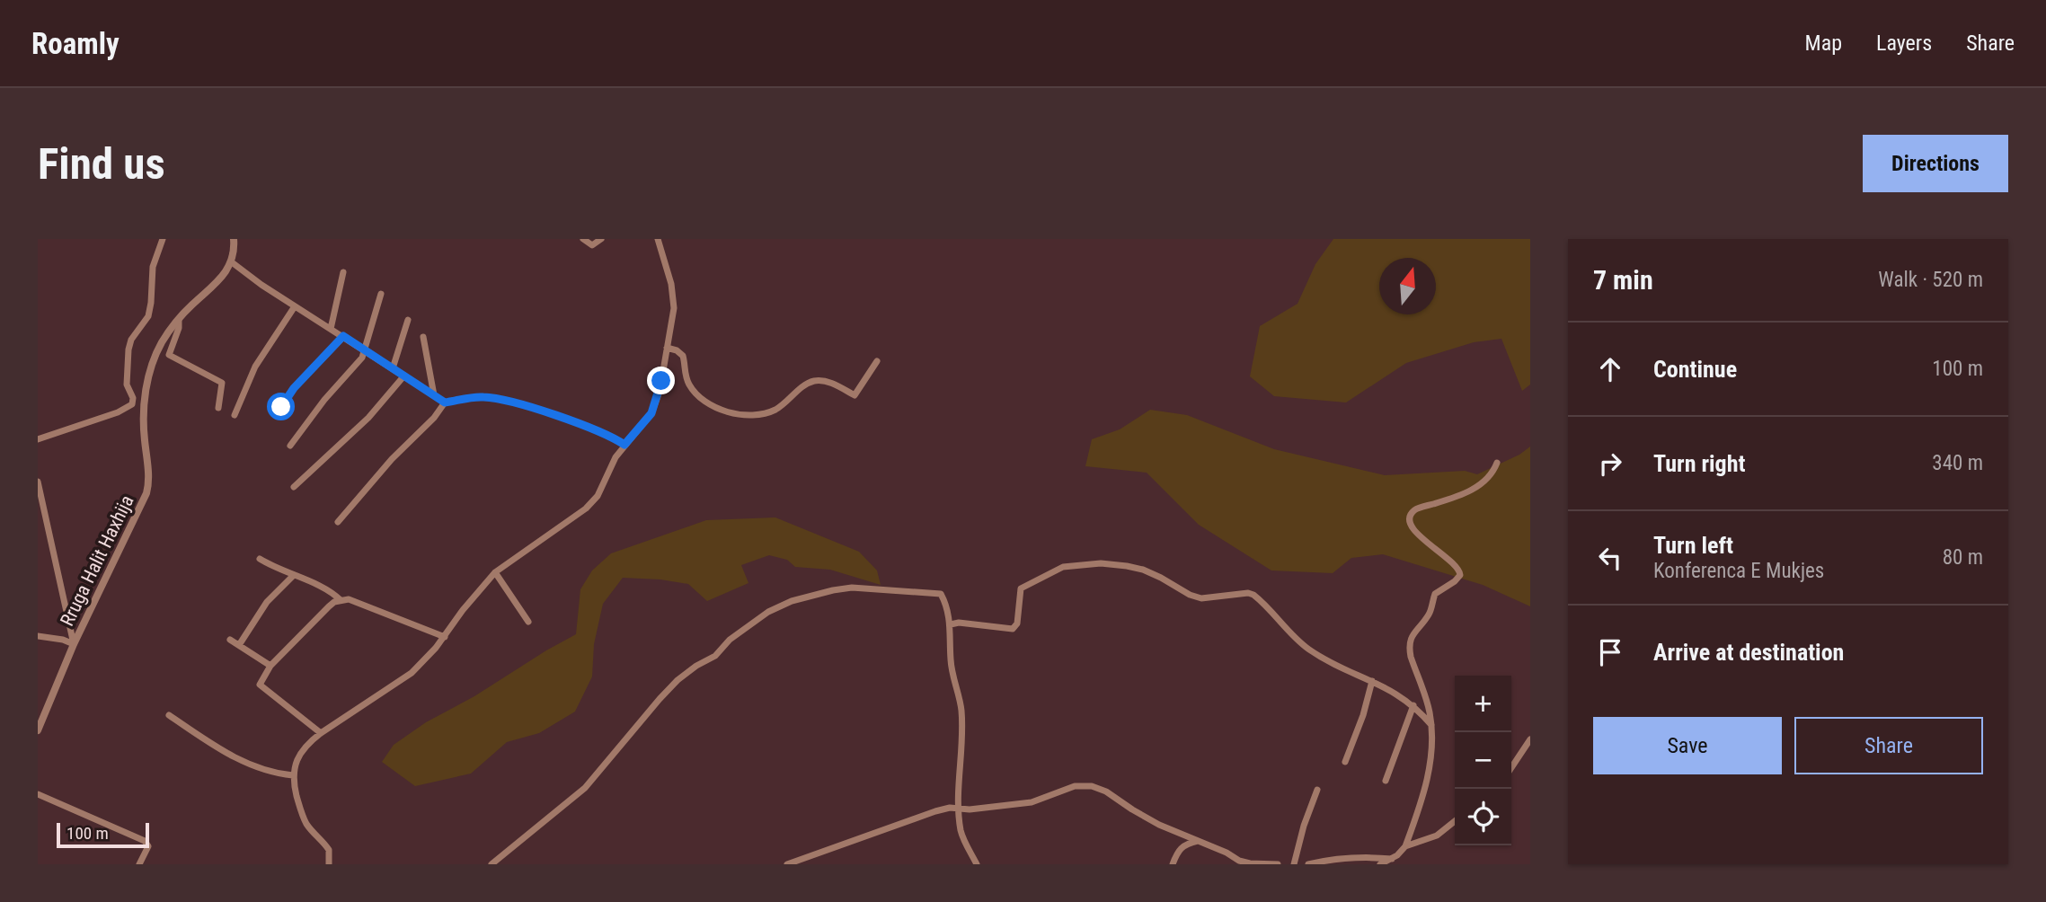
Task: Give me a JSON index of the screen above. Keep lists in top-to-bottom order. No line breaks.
{"streets":{"street":["Rruga Halit Haxhija"]},"scale_bar":"100 m","north":"top","page":{"header":"Roamly","nav":["Map","Layers","Share"],"buttons":["Directions",["Save","Share"]],"title":"Find us","heading":["7 min","Walk · 520 m"],"list":[["Continue","100 m"],["Turn right","340 m"],["Turn left","Konferenca E Mukjes","80 m"],"Arrive at destination"],"map_buttons":["+","−"],"scale":"100 m"}}
